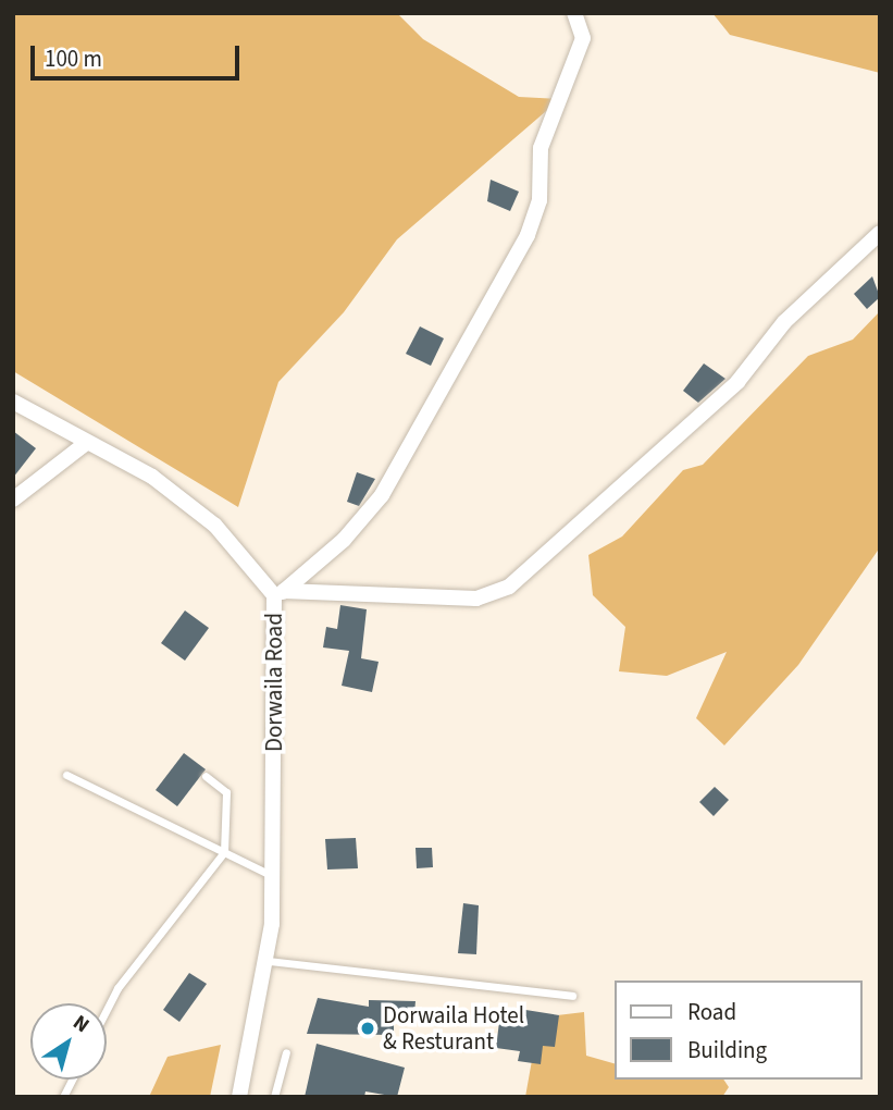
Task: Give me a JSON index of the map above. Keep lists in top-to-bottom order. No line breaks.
{"streets":{"street":["Dorwaila Road"]},"places":["Dorwaila Hotel & Resturant"],"legend":["Road","Building"],"scale_bar":"100 m","north":"top right"}
